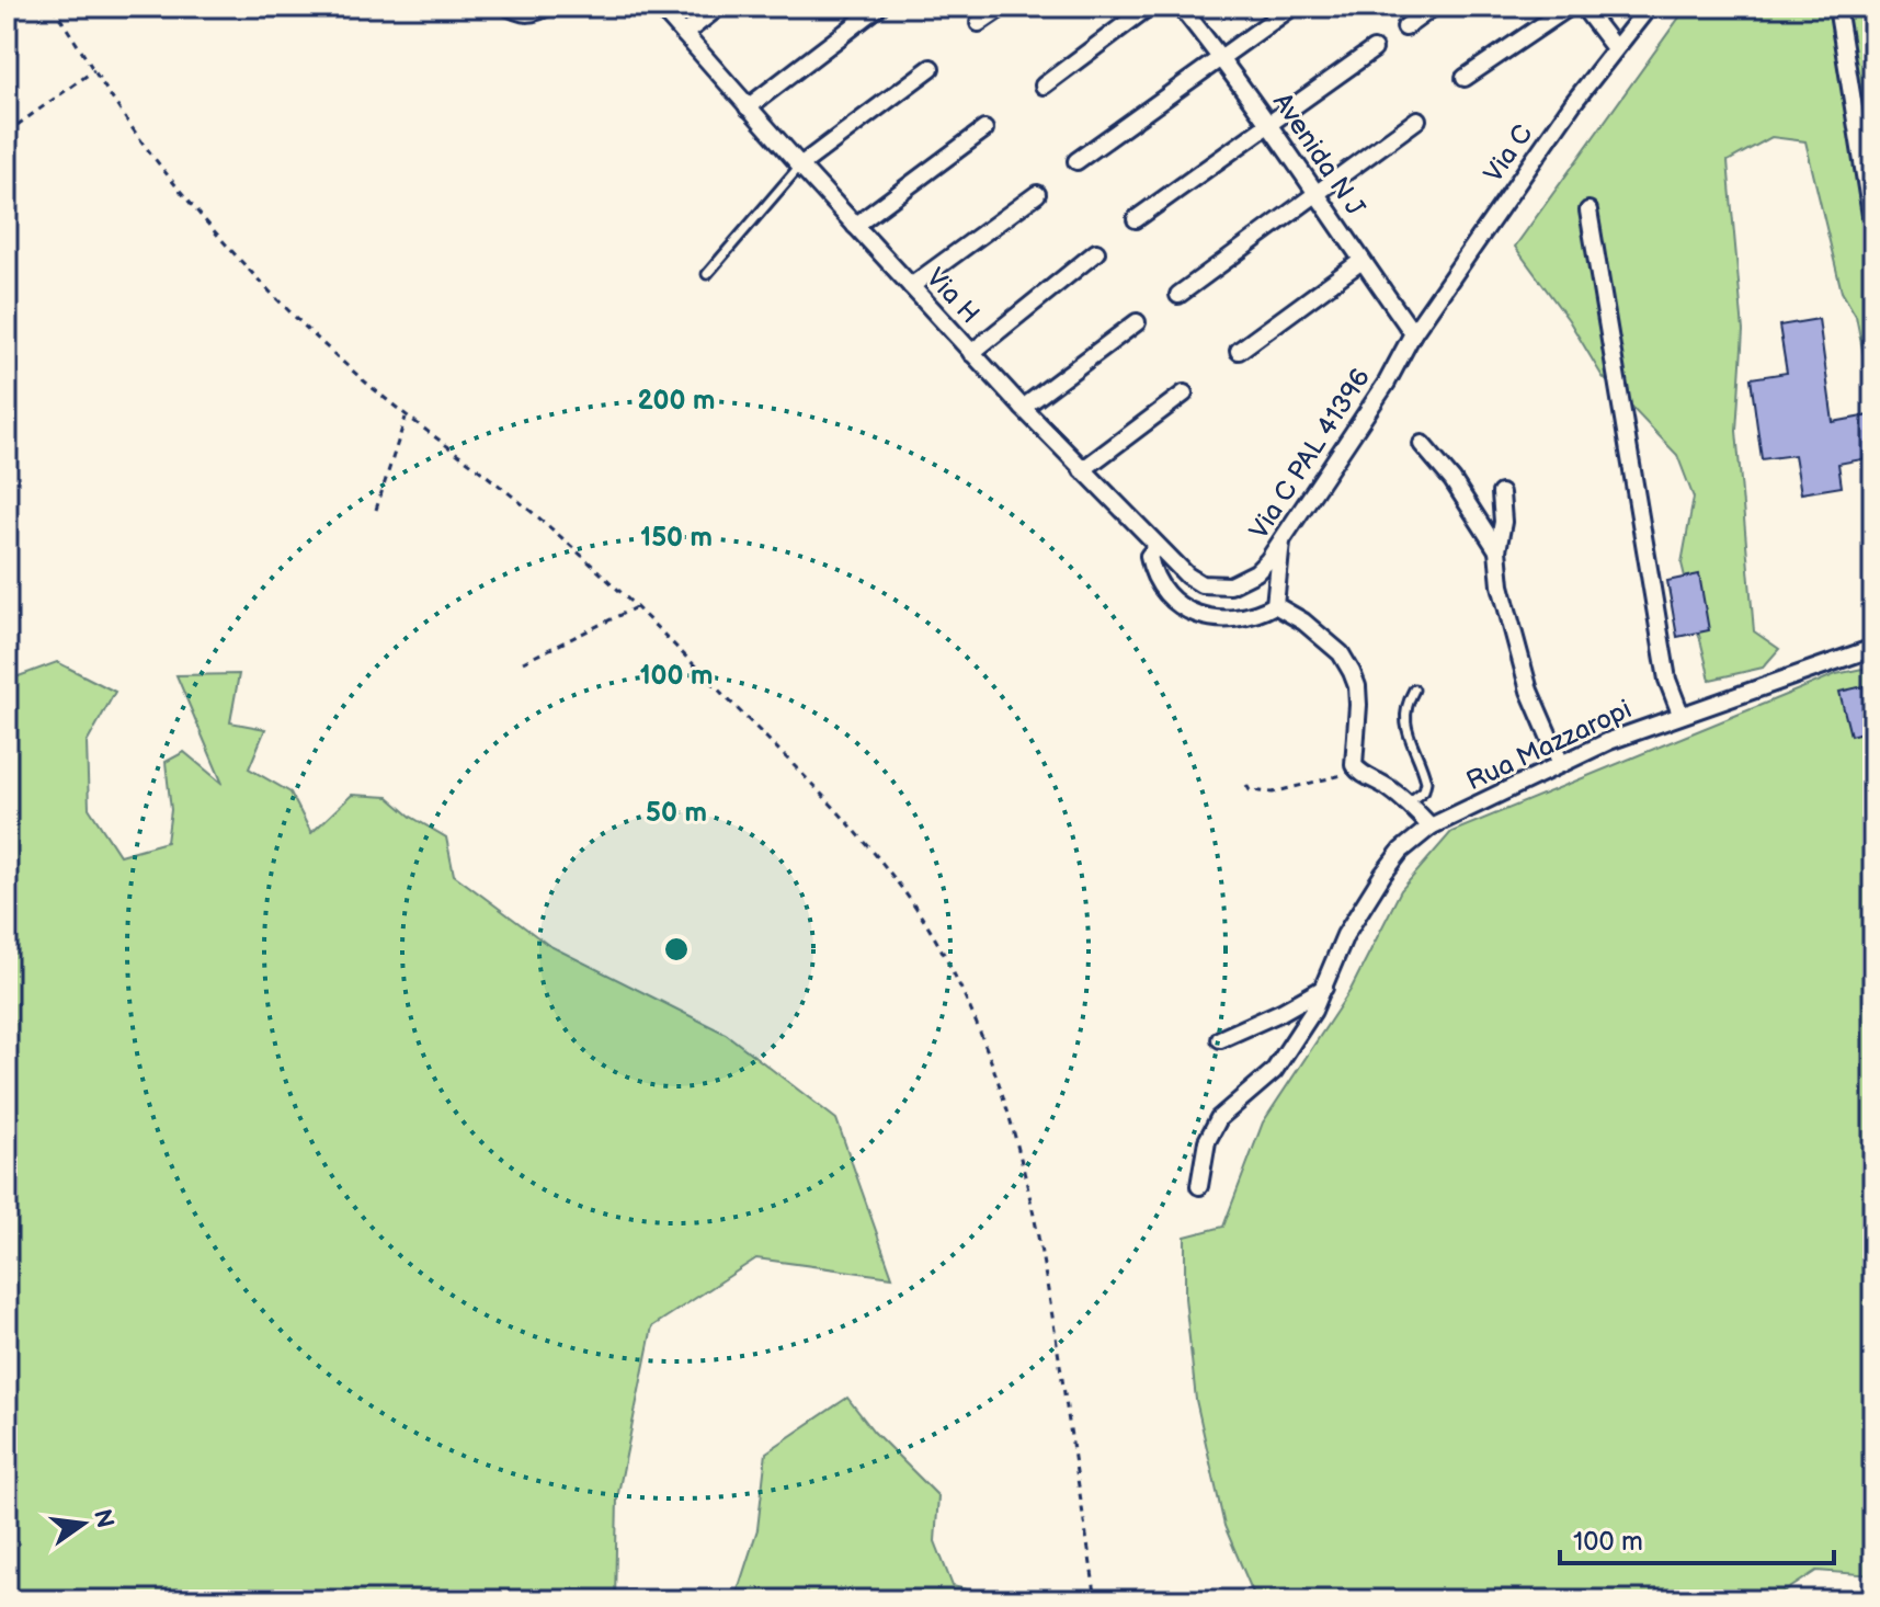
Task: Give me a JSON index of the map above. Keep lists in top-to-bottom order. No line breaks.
{"streets":{"street":["Via C","Avenida N J","Via H","Via C PAL 41396","Rua Mazzaropi"]},"crossings":[["Via C","Avenida N J"],["Via C","Via C PAL 41396"],["Avenida N J","Via C PAL 41396"],["Via H","Via C PAL 41396"]],"scale_bar":"100 m","north":"right","rings":["200 m","150 m","100 m","50 m"]}
